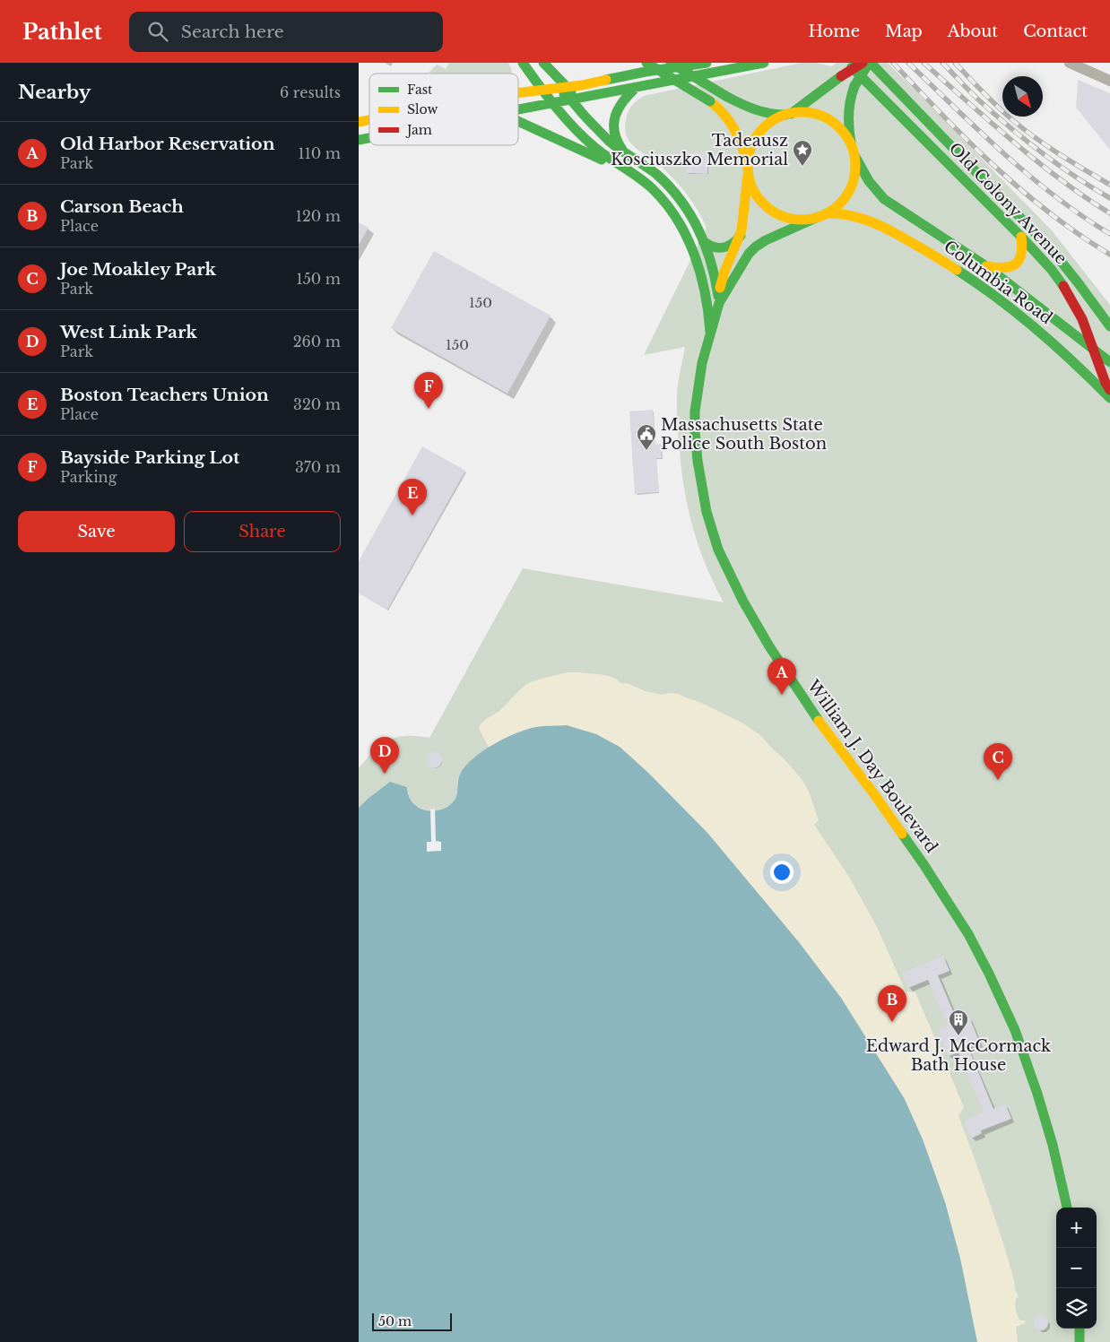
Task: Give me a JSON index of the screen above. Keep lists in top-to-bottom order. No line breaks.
{"streets":{"main road":["Old Colony Avenue","Columbia Road","William J. Day Boulevard"]},"crossings":[["Old Colony Avenue","Columbia Road"],["Columbia Road","William J. Day Boulevard"]],"places":{"place":["Tadeausz Kosciuszko Memorial"],"public building":["Massachusetts State Police South Boston"],"building":["Edward J. McCormack Bath House"]},"house_numbers":["150","150"],"legend":["Fast","Slow","Jam"],"scale_bar":"50 m","north":"bottom right","page":{"header":"Pathlet","search":"Search here","nav":["Home","Map","About","Contact"],"heading":["Nearby","6 results"],"list":[{"mark":"A","name":"Old Harbor Reservation","note":"Park","value":"110 m"},{"mark":"B","name":"Carson Beach","note":"Place","value":"120 m"},{"mark":"C","name":"Joe Moakley Park","note":"Park","value":"150 m"},{"mark":"D","name":"West Link Park","note":"Park","value":"260 m"},{"mark":"E","name":"Boston Teachers Union","note":"Place","value":"320 m"},{"mark":"F","name":"Bayside Parking Lot","note":"Parking","value":"370 m"}],"pins":["F","E","A","D","C","B"],"buttons":["Save","Share"],"map_buttons":["+","−"],"scale":"50 m"}}
